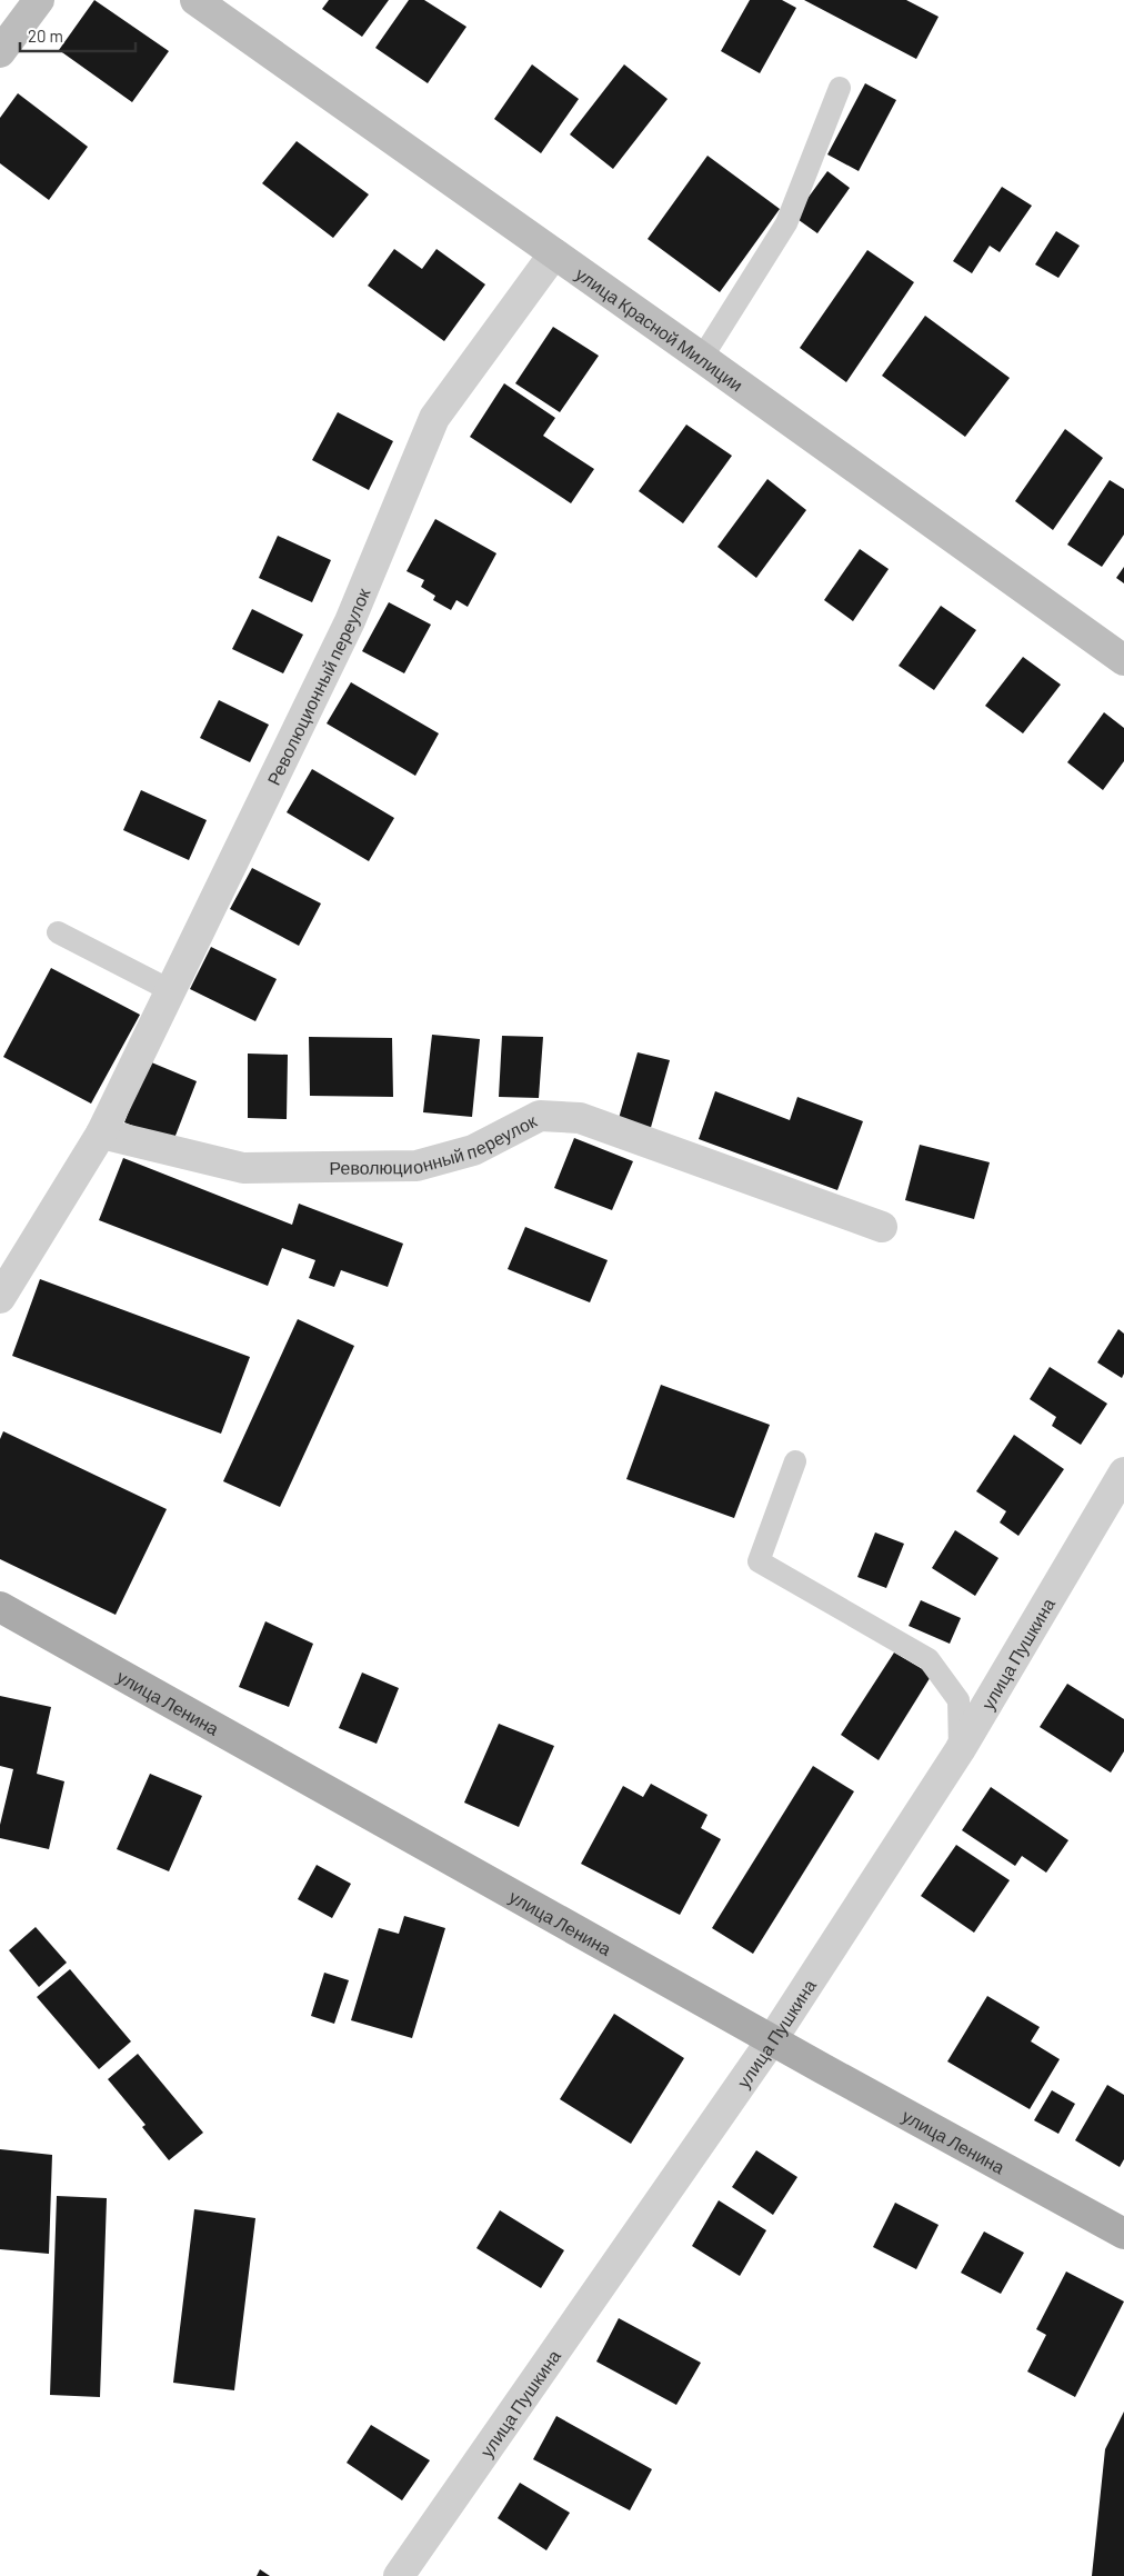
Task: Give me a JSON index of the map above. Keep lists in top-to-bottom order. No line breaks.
{"streets":{"main road":["улица Ленина"],"street":["улица Красной Милиции","Революционный переулок","улица Пушкина"]},"crossings":[["улица Красной Милиции","Революционный переулок"],["улица Пушкина","улица Ленина"]],"scale_bar":"20 m"}
